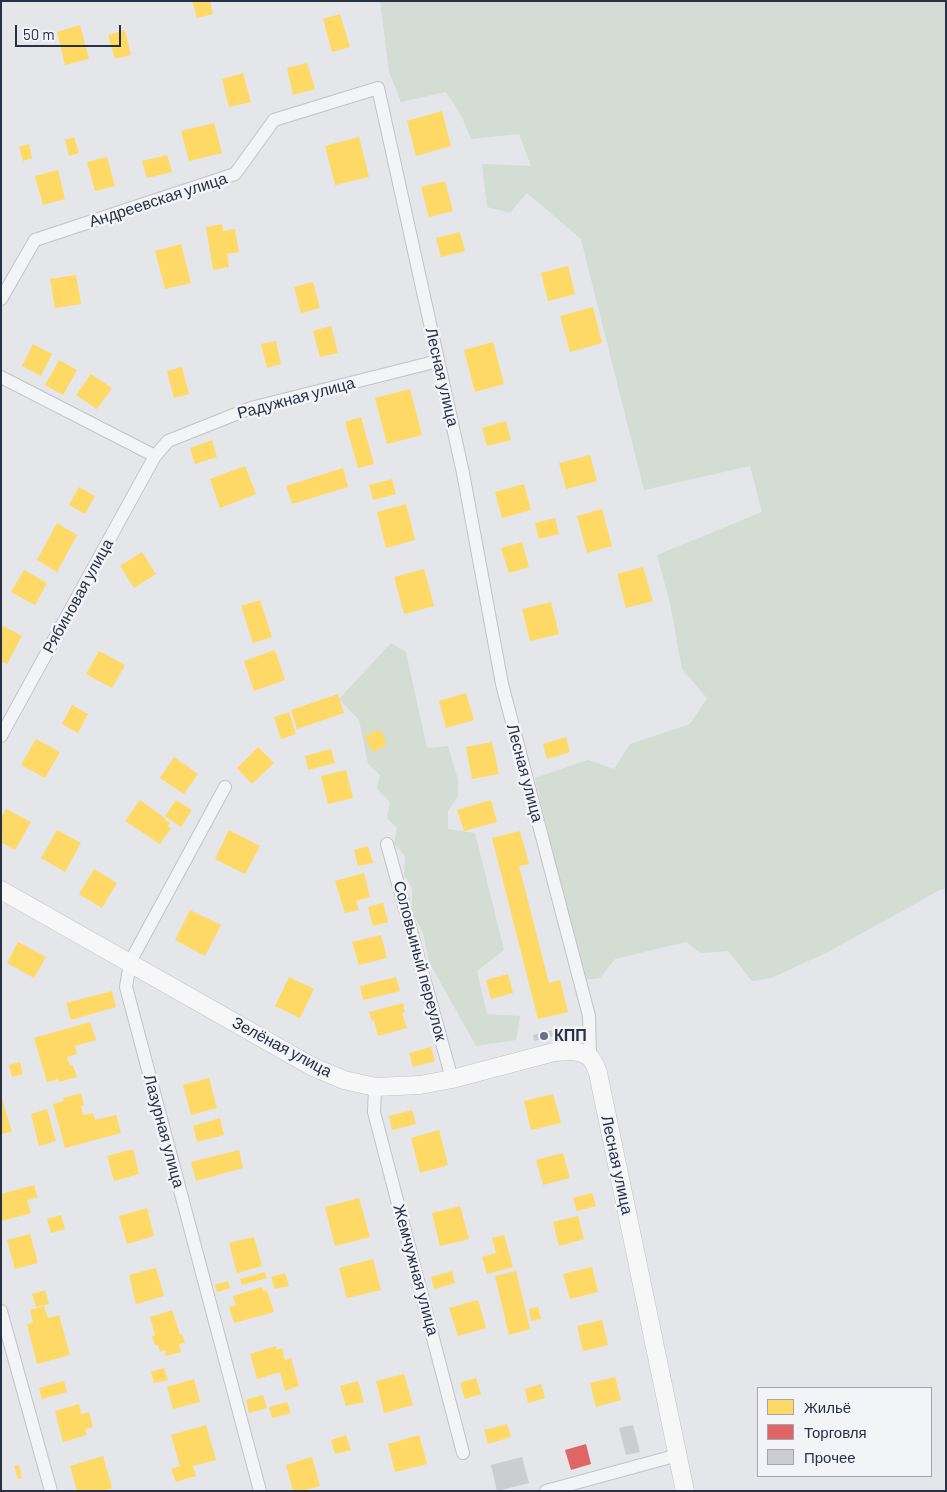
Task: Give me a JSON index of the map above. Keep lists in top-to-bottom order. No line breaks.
{"streets":{"street":["Андреевская улица","Лесная улица","Радужная улица","Рябиновая улица","Соловьиный переулок","Зелёная улица","Лазурная улица","Жемчужная улица"]},"crossings":[["Андреевская улица","Лесная улица"],["Лесная улица","Радужная улица"],["Лесная улица","Зелёная улица"],["Радужная улица","Рябиновая улица"],["Соловьиный переулок","Зелёная улица"],["Зелёная улица","Лазурная улица"],["Зелёная улица","Жемчужная улица"]],"places":["КПП"],"legend":["Жильё","Торговля","Прочее"],"scale_bar":"50 m"}
